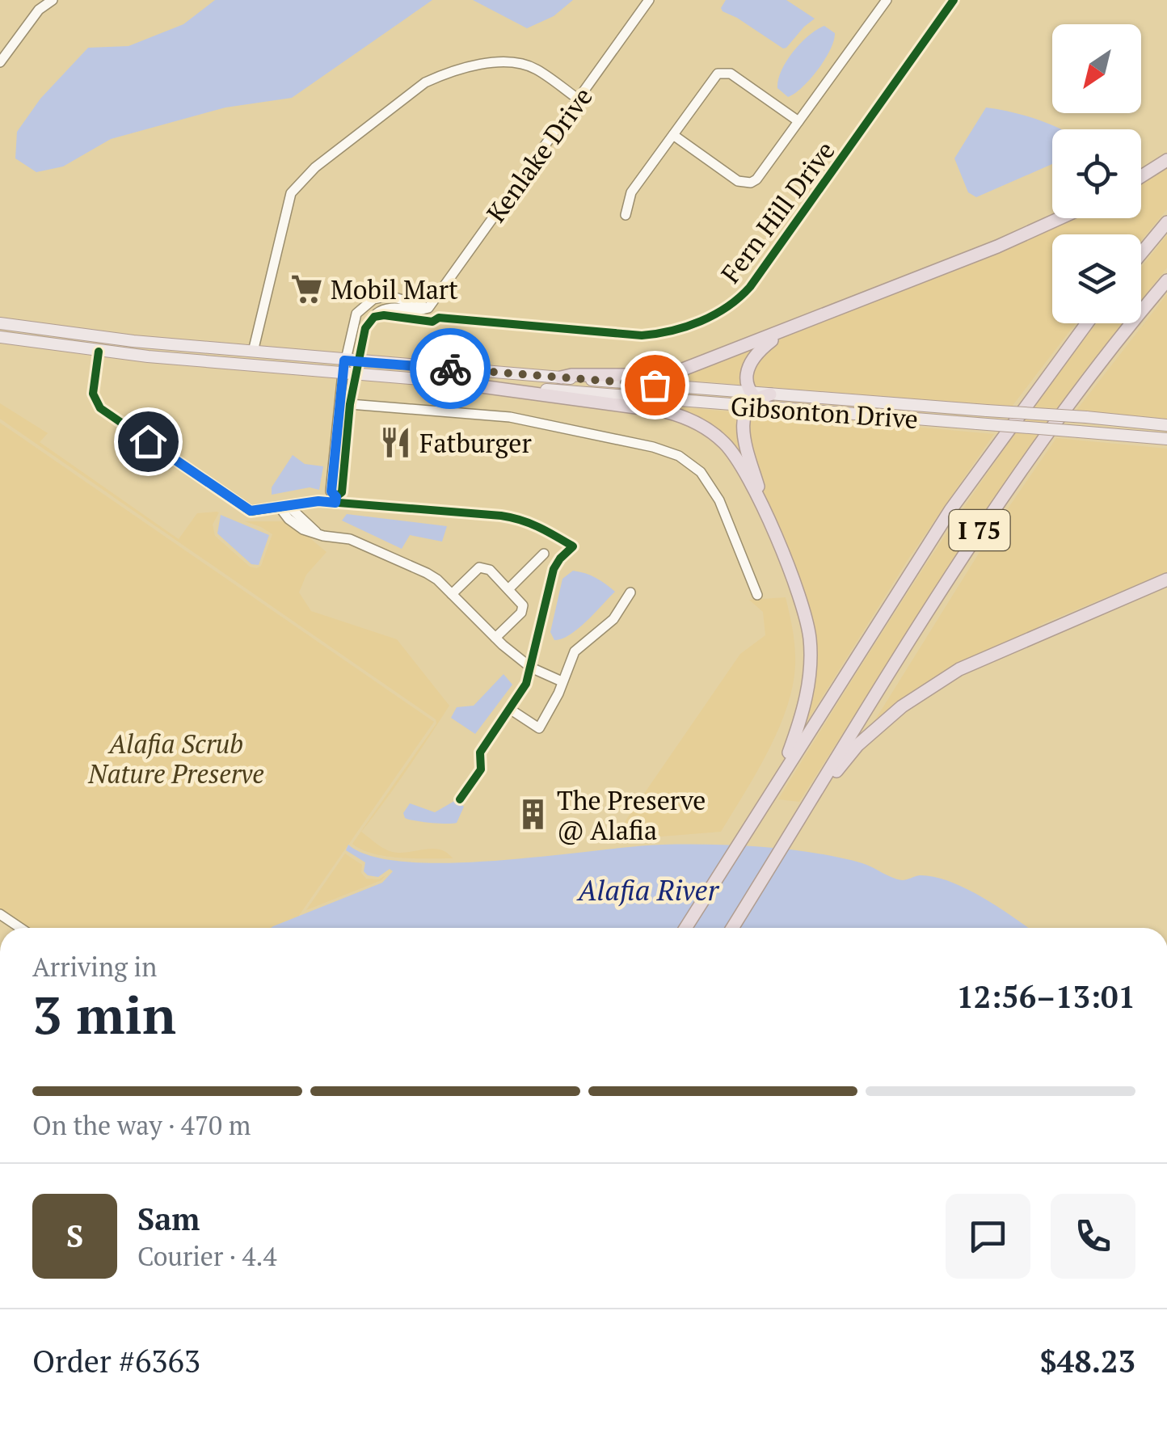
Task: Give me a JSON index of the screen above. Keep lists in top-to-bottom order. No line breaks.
{"streets":{"highway":["I 75"],"main road":["Gibsonton Drive"],"street":["Kenlake Drive","Fern Hill Drive"]},"water":["Alafia River"],"parks":["Alafia Scrub Nature Preserve"],"places":{"supermarket":["Mobil Mart"],"restaurant":["Fatburger"],"building":["The Preserve @ Alafia"]},"north":"bottom left","page":{"heading":["3 min","Arriving in","12:56–13:01"],"panel":["Sam","Courier · 4.4","Order #6363","$48.23"],"bar":"On the way · 470 m","round":"S"}}
